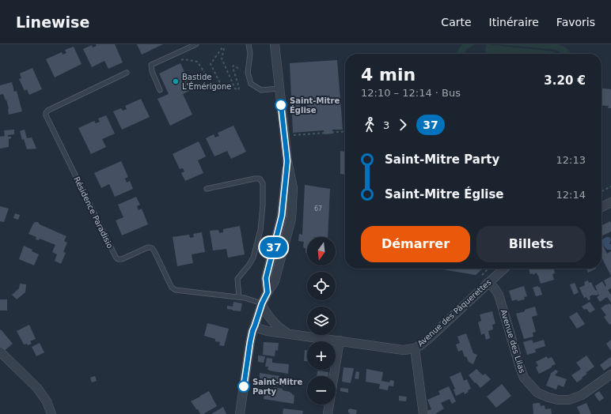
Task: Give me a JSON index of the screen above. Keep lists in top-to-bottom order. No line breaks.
{"streets":{"street":["Avenue des Pâquerettes","Avenue des Lilas"],"lane":["Résidence Paradisio"]},"crossings":[["Avenue des Pâquerettes","Avenue des Lilas"]],"places":["Bastide L'Émérigone","Saint-Mitre Église","Saint-Mitre Party"],"lines":["bus line 37"],"house_numbers":["67"],"north":"bottom","page":{"header":"Linewise","nav":["Carte","Itinéraire","Favoris"],"on_map":"37","heading":["4 min","12:10 – 12:14 · Bus","3.20 €"],"legs":["3","37"],"list":[{"name":"Saint-Mitre Party","value":"12:13"},{"name":"Saint-Mitre Église","value":"12:14"}],"buttons":["Démarrer","Billets"],"map_buttons":["+","−"]}}
